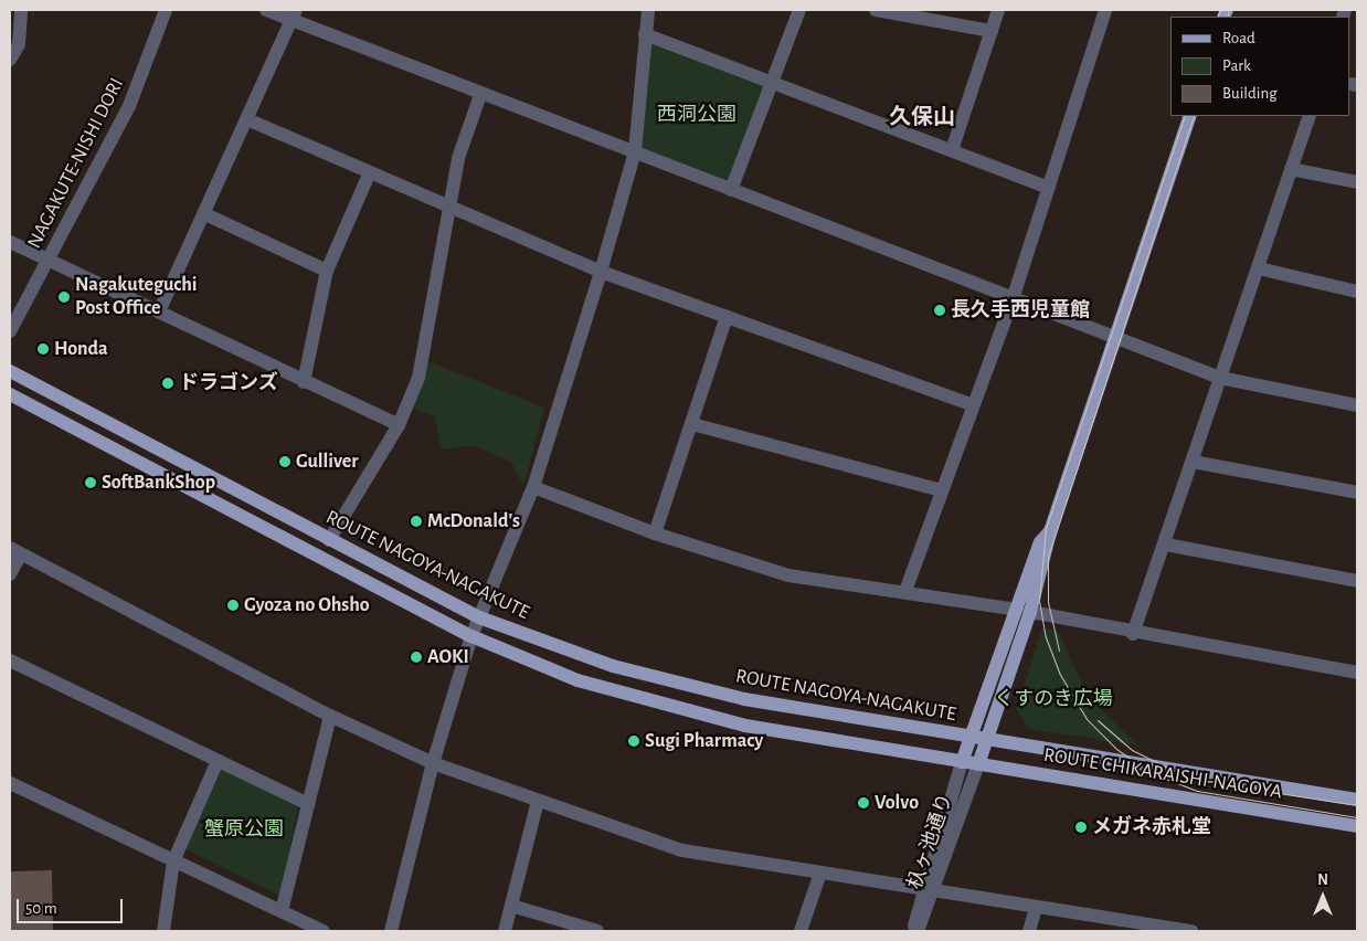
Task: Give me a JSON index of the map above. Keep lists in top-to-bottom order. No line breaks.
{"streets":{"main road":["ROUTE NAGOYA-NAGAKUTE","ROUTE CHIKARAISHI-NAGOYA"],"street":["NAGAKUTE-NISHI DORI","杁ヶ池通り"]},"crossings":[["ROUTE NAGOYA-NAGAKUTE","ROUTE CHIKARAISHI-NAGOYA"],["ROUTE NAGOYA-NAGAKUTE","杁ヶ池通り"],["ROUTE CHIKARAISHI-NAGOYA","杁ヶ池通り"]],"districts":["久保山"],"parks":["西洞公園","くすのき広場","蟹原公園"],"places":["Nagakuteguchi Post Office","長久手西児童館","Honda","ドラゴンズ","Gulliver","SoftBankShop","McDonald's","Gyoza no Ohsho","AOKI","Sugi Pharmacy","Volvo","メガネ赤札堂"],"legend":["Road","Park","Building"],"scale_bar":"50 m","north":"top"}
